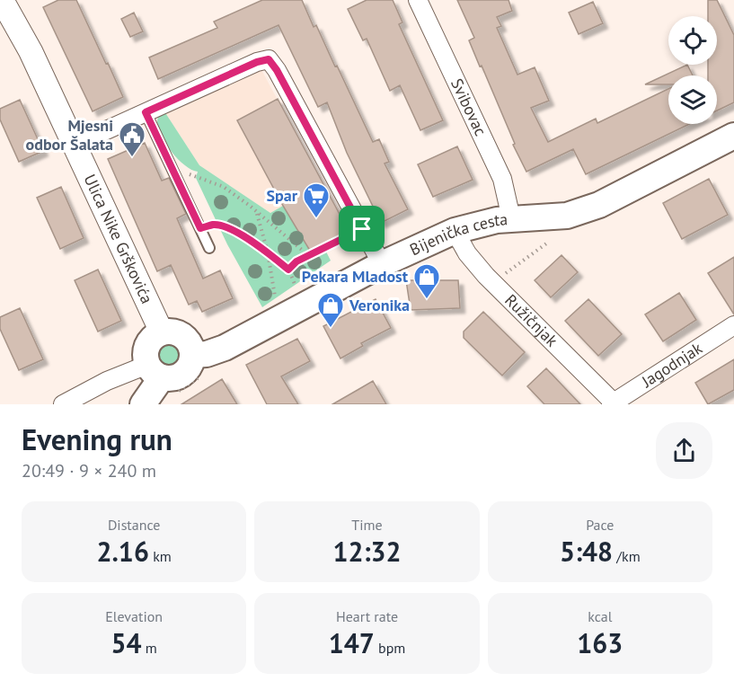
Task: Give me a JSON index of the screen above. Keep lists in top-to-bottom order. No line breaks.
{"streets":{"main road":["Bijenička cesta"],"street":["Svibovac","Ulica Nike Grškovića","Ružičnjak","Jagodnjak"]},"crossings":[["Svibovac","Bijenička cesta"],["Bijenička cesta","Ulica Nike Grškovića"],["Bijenička cesta","Ružičnjak"],["Ružičnjak","Jagodnjak"]],"places":{"public building":["Mjesni odbor Šalata"],"supermarket":["Spar"],"shop":["Pekara Mladost","Veronika"]},"page":{"heading":["Evening run","20:49 · 9 × 240 m"],"stats":[["Distance","2.16 km"],["Time","12:32"],["Pace","5:48 /km"],["Elevation","54 m"],["Heart rate","147 bpm"],["kcal","163"]]}}
